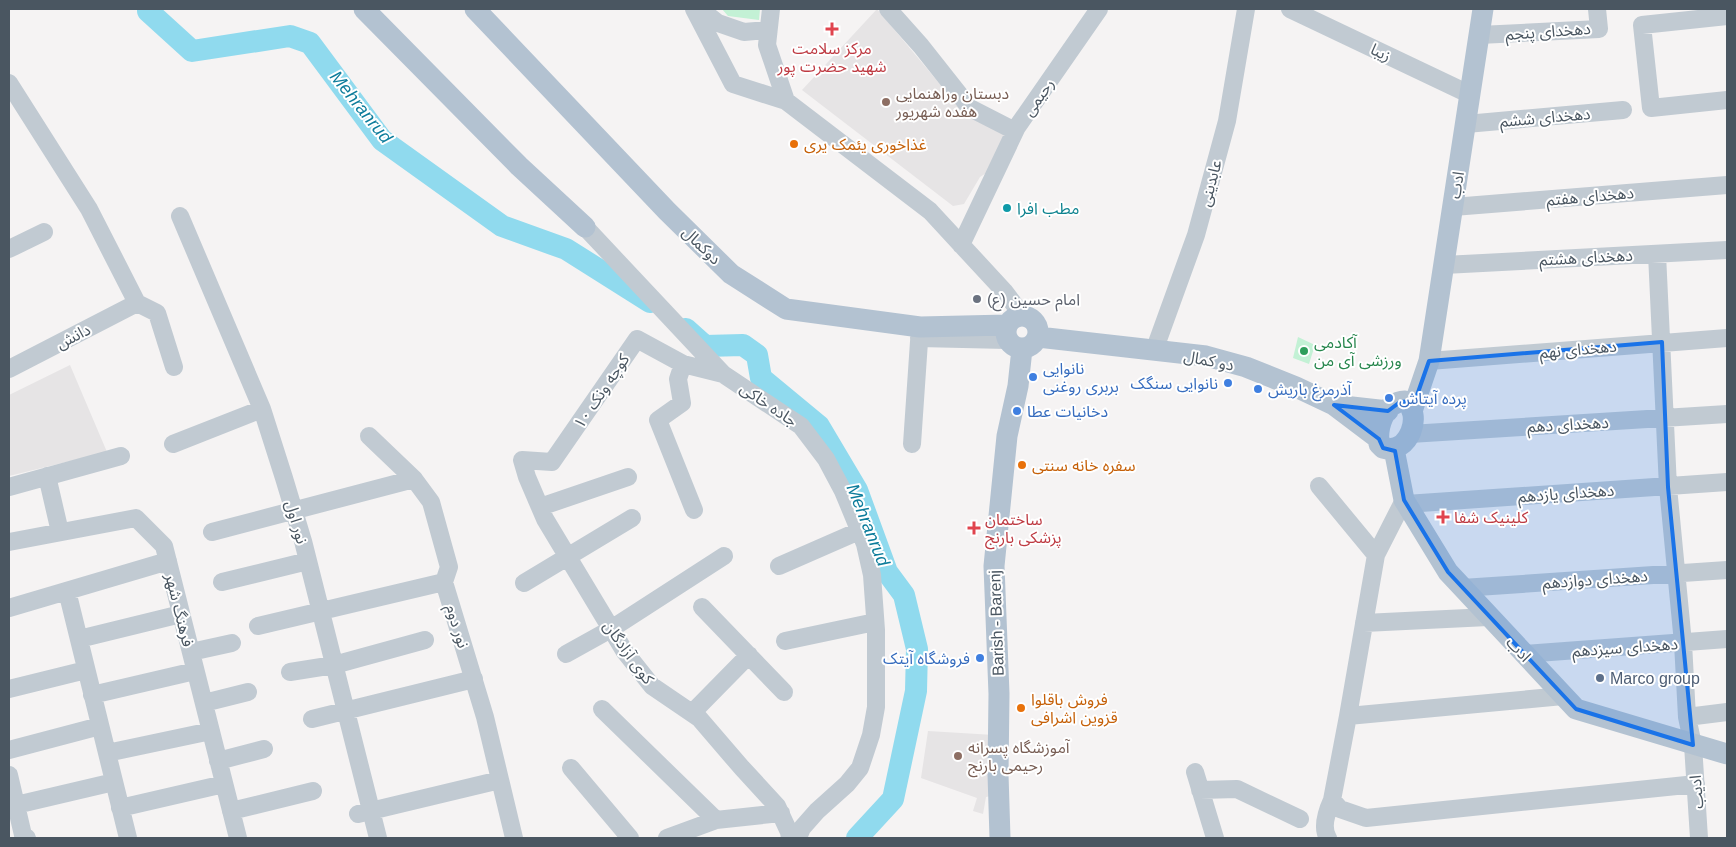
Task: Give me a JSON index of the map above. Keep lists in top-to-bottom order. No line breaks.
{"streets":{"main road":["ادب","دوکمال","دو کمال","Barish - Barenj"],"street":["دهخدای پنجم","زیبا","رحیمی","دهخدای ششم","عابدینی","دهخدای هفتم","دهخدای هشتم","دانش","دهخدای نهم","کوچه ونک ۱۰","جاده خاکی","دهخدای دهم","دهخدای یازدهم","نور اول","دهخدای دوازدهم","فرهنگ شهر","نور دوم","دهخدای سیزدهم","کوی آزادگان","ادیب"]},"crossings":[["دهخدای پنجم","ادب"],["زیبا","ادب"],["دهخدای ششم","ادب"],["عابدینی","دو کمال"],["ادب","دهخدای هفتم"],["ادب","دهخدای هشتم"],["ادب","دهخدای نهم"],["ادب","دهخدای دهم"],["ادب","دهخدای یازدهم"],["ادب","دهخدای دوازدهم"],["ادب","دهخدای سیزدهم"],["ادب","ادیب"],["دوکمال","دو کمال"],["دوکمال","Barish - Barenj"],["دهخدای هشتم","ادیب"],["دهخدای نهم","ادیب"],["دو کمال","Barish - Barenj"],["کوچه ونک ۱۰","کوی آزادگان"],["دهخدای دهم","ادیب"],["دهخدای یازدهم","ادیب"],["دهخدای دوازدهم","ادیب"],["دهخدای سیزدهم","ادیب"]],"water":["Mehranrud"],"places":{"health":["مرکز سلامت شهید حضرت پور","کلینیک شفا","ساختمان پزشکی بارنج"],"other":["دبستان وراهنمایی هفده شهریور","غذاخوری یئمک یری","مطب افرا","امام حسین (ع)","آکادمی ورزشی آی من","نانوایی بربری روغنی","نانوایی سنگک","آذرمرغ باریش","پرده‌ آیتاش","دخانیات عطا","سفره خانه سنتی","فروشگاه آیتک","Marco group","فروش باقلوا قزوین اشرافی","آموزشگاه پسرانه رحیمی بارنج"]}}
